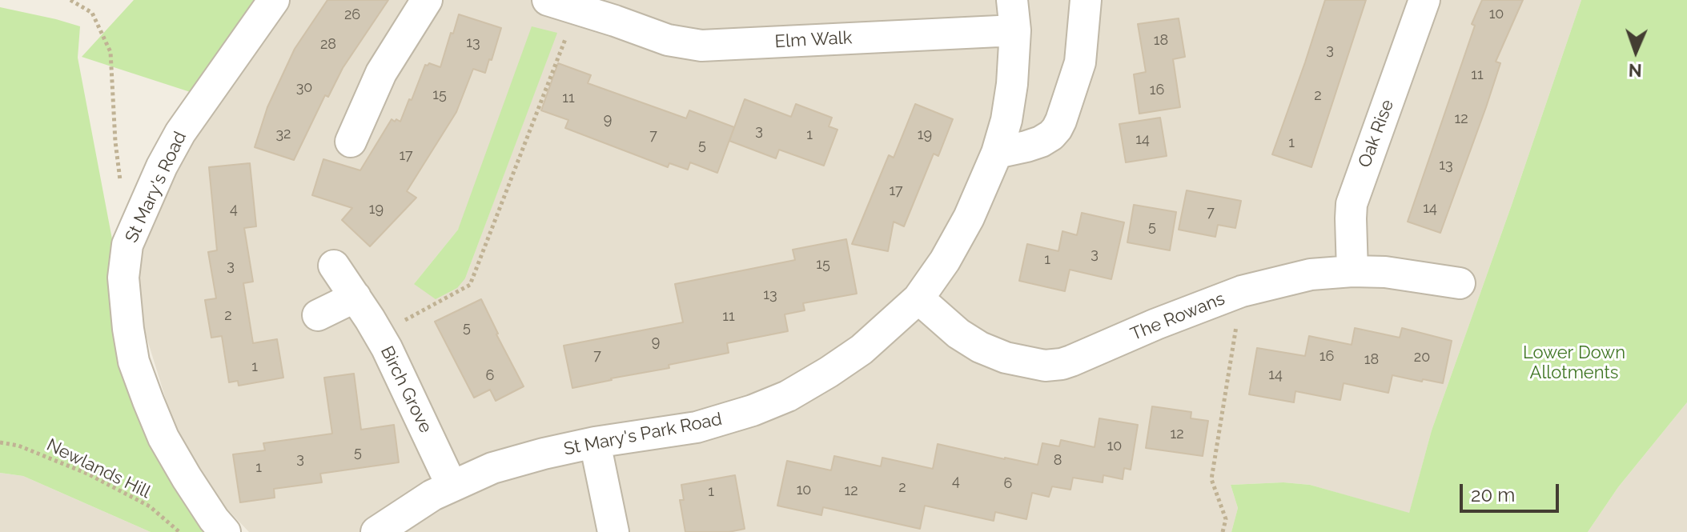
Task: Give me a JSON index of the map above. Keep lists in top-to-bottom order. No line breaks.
{"streets":{"street":["Elm Walk","Oak Rise","St Mary's Road","The Rowans","Birch Grove","St Mary's Park Road"],"path":["Newlands Hill"]},"crossings":[["Elm Walk","St Mary's Park Road"],["Oak Rise","The Rowans"],["The Rowans","St Mary's Park Road"],["Birch Grove","St Mary's Park Road"]],"parks":["Lower Down Allotments"],"house_numbers":["10","26","18","13","28","3","11","30","16","15","2","11","12","9","3","32","1","19","7","14","1","5","17","13","17","14","4","19","7","5","3","1","15","3","13","2","11","5","9","7","16","20","18","1","14","6","12","10","5","3","8","1","4","6","2","10","12","1"],"scale_bar":"20 m","north":"bottom"}
